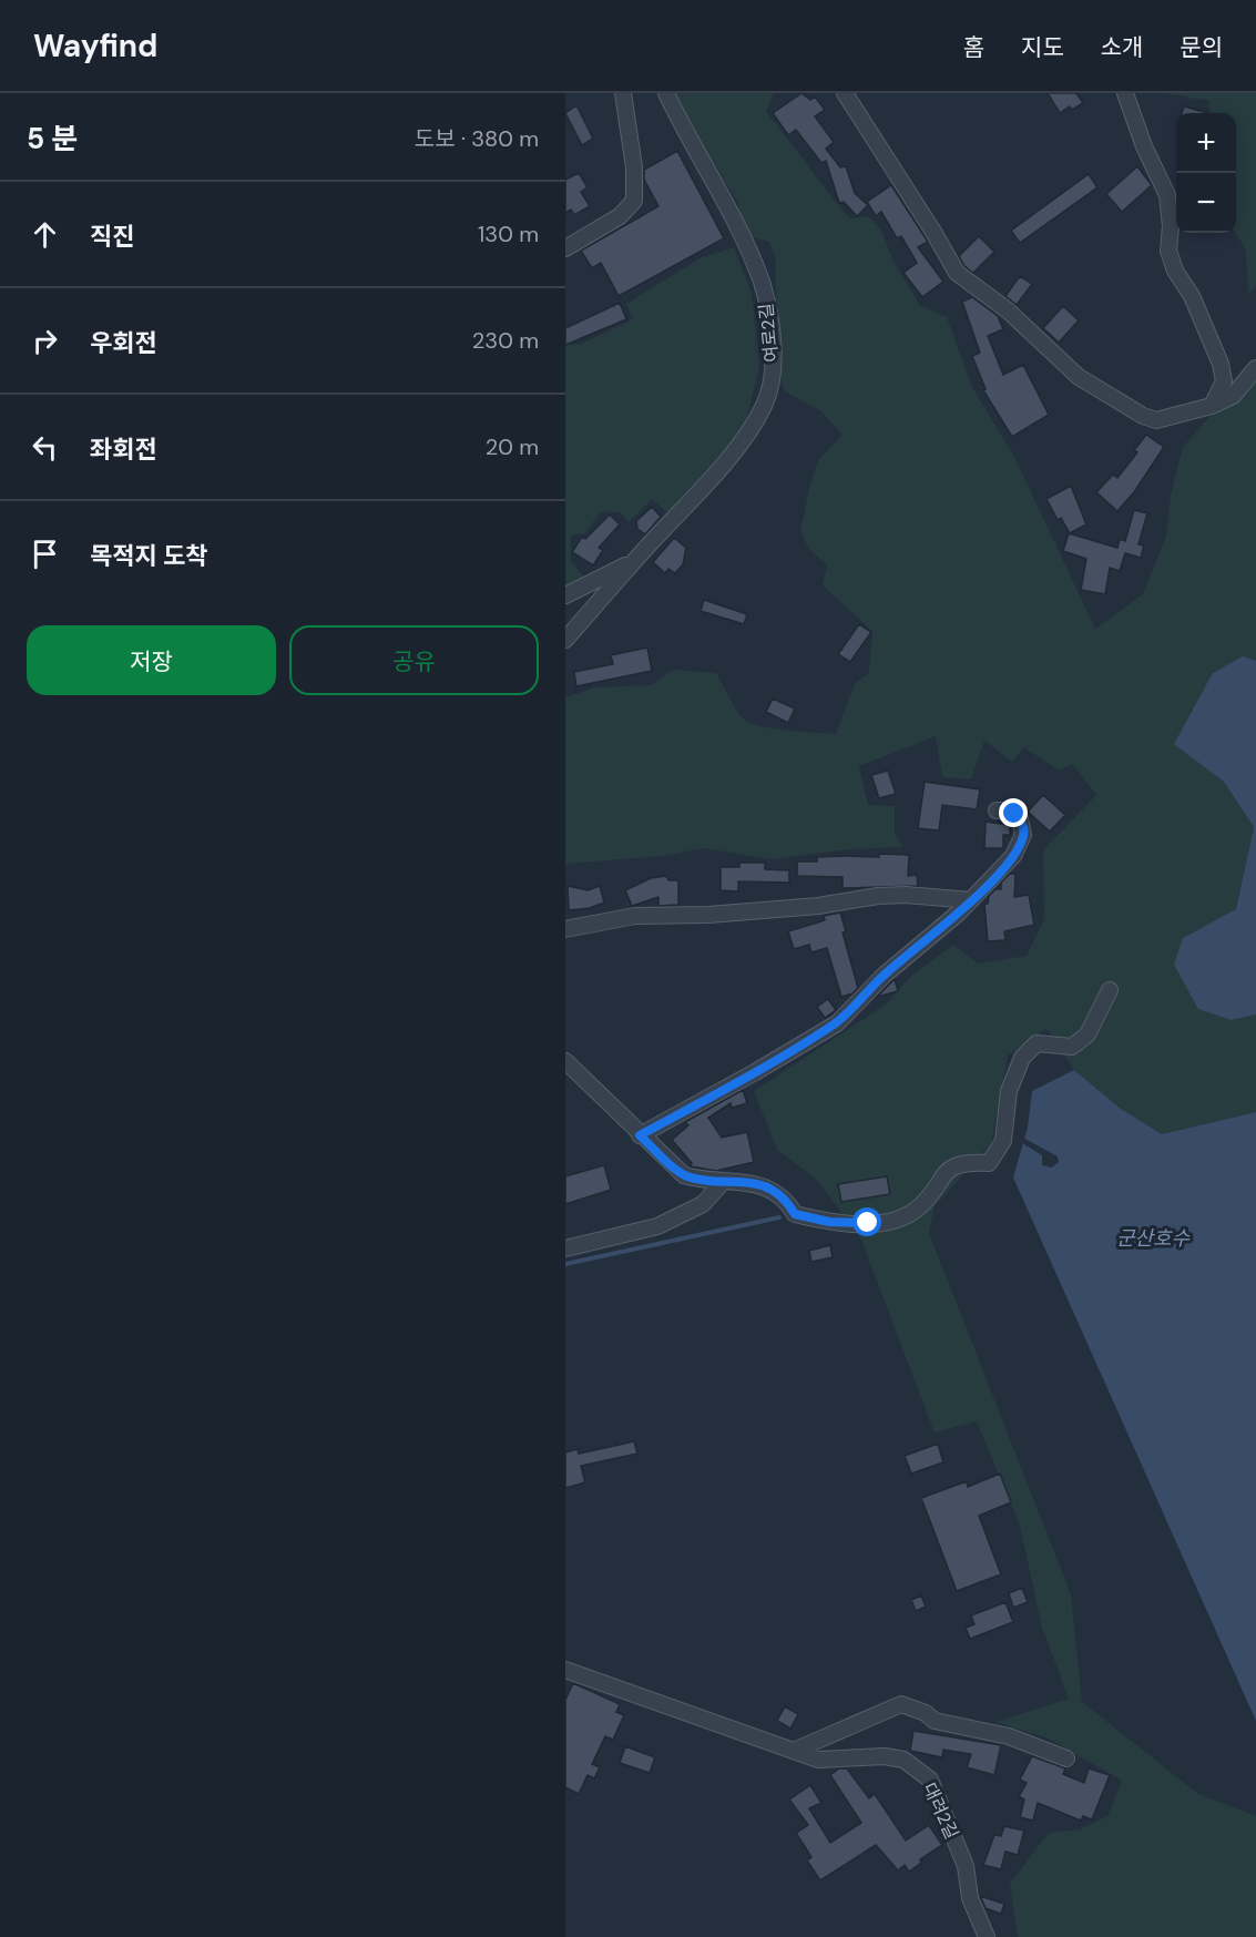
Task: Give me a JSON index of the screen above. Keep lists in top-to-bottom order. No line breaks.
{"streets":{"street":["여로2길","대려2길"]},"water":["군산호수"],"page":{"header":"Wayfind","nav":["홈","지도","소개","문의"],"heading":["5 분","도보 · 380 m"],"map_buttons":["+","−"],"list":[["직진","130 m"],["우회전","230 m"],["좌회전","20 m"],"목적지 도착"],"buttons":["저장","공유"]}}
